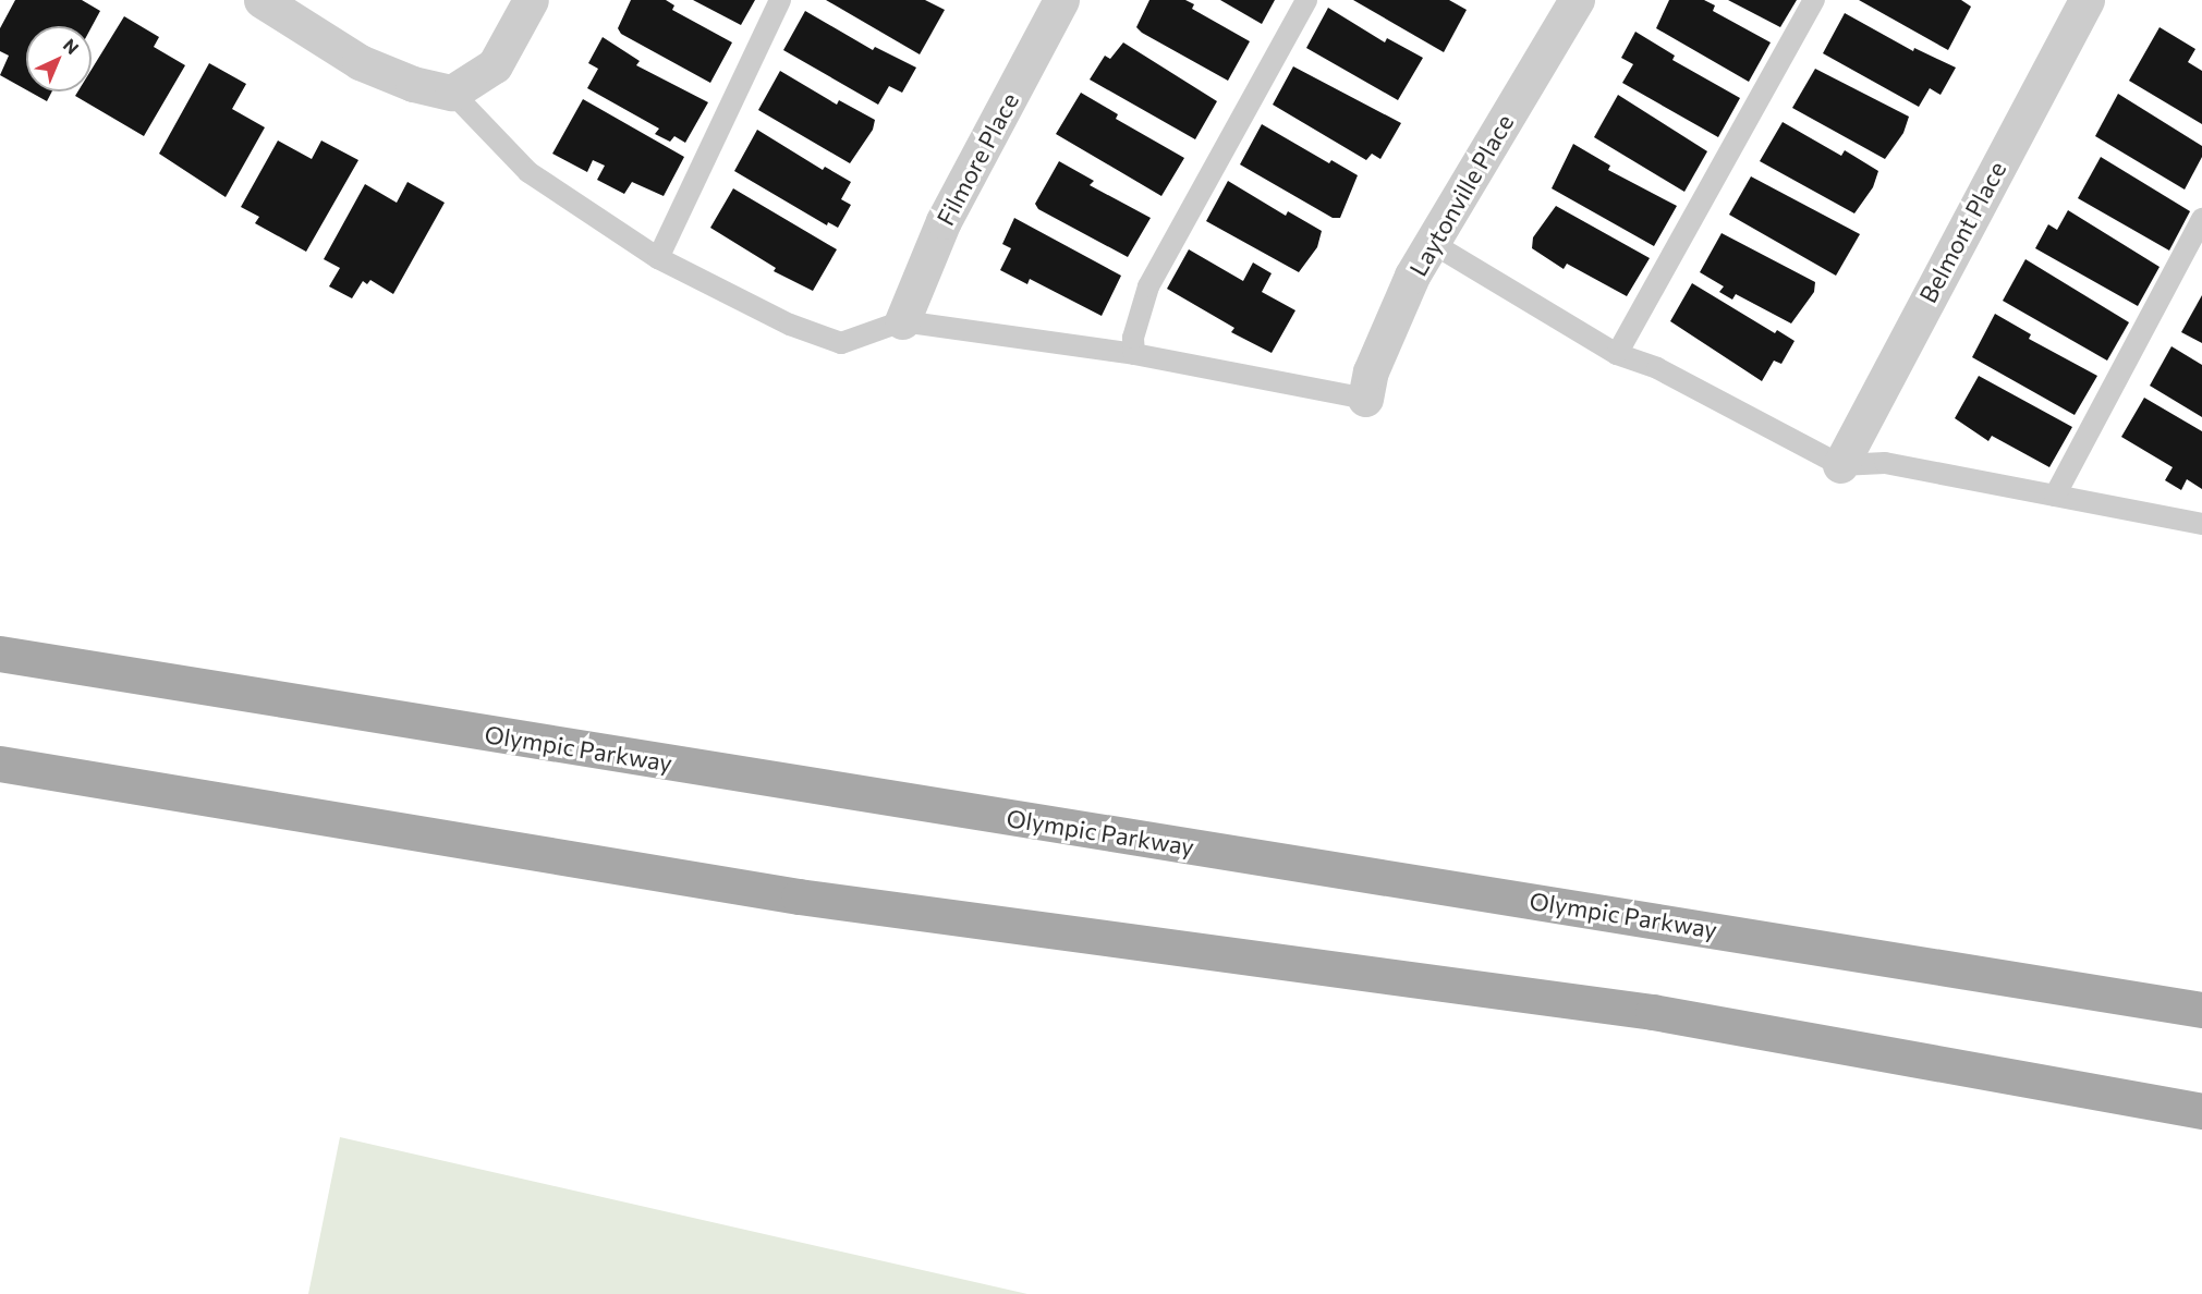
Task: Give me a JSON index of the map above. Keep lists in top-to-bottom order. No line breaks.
{"streets":{"main road":["Olympic Parkway"],"street":["Filmore Place","Laytonville Place","Belmont Place"]},"north":"top right"}
